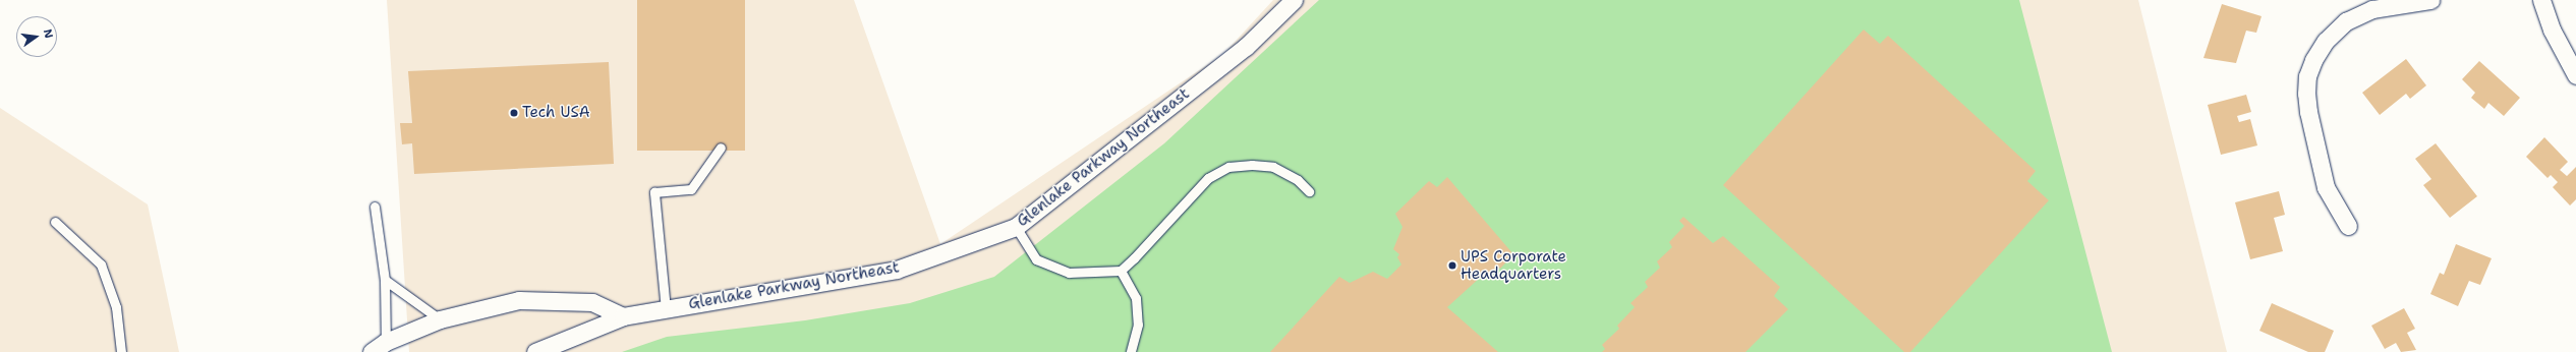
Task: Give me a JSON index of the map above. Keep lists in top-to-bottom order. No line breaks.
{"streets":{"street":["Glenlake Parkway Northeast"]},"places":["Tech USA","UPS Corporate Headquarters"],"north":"right"}
